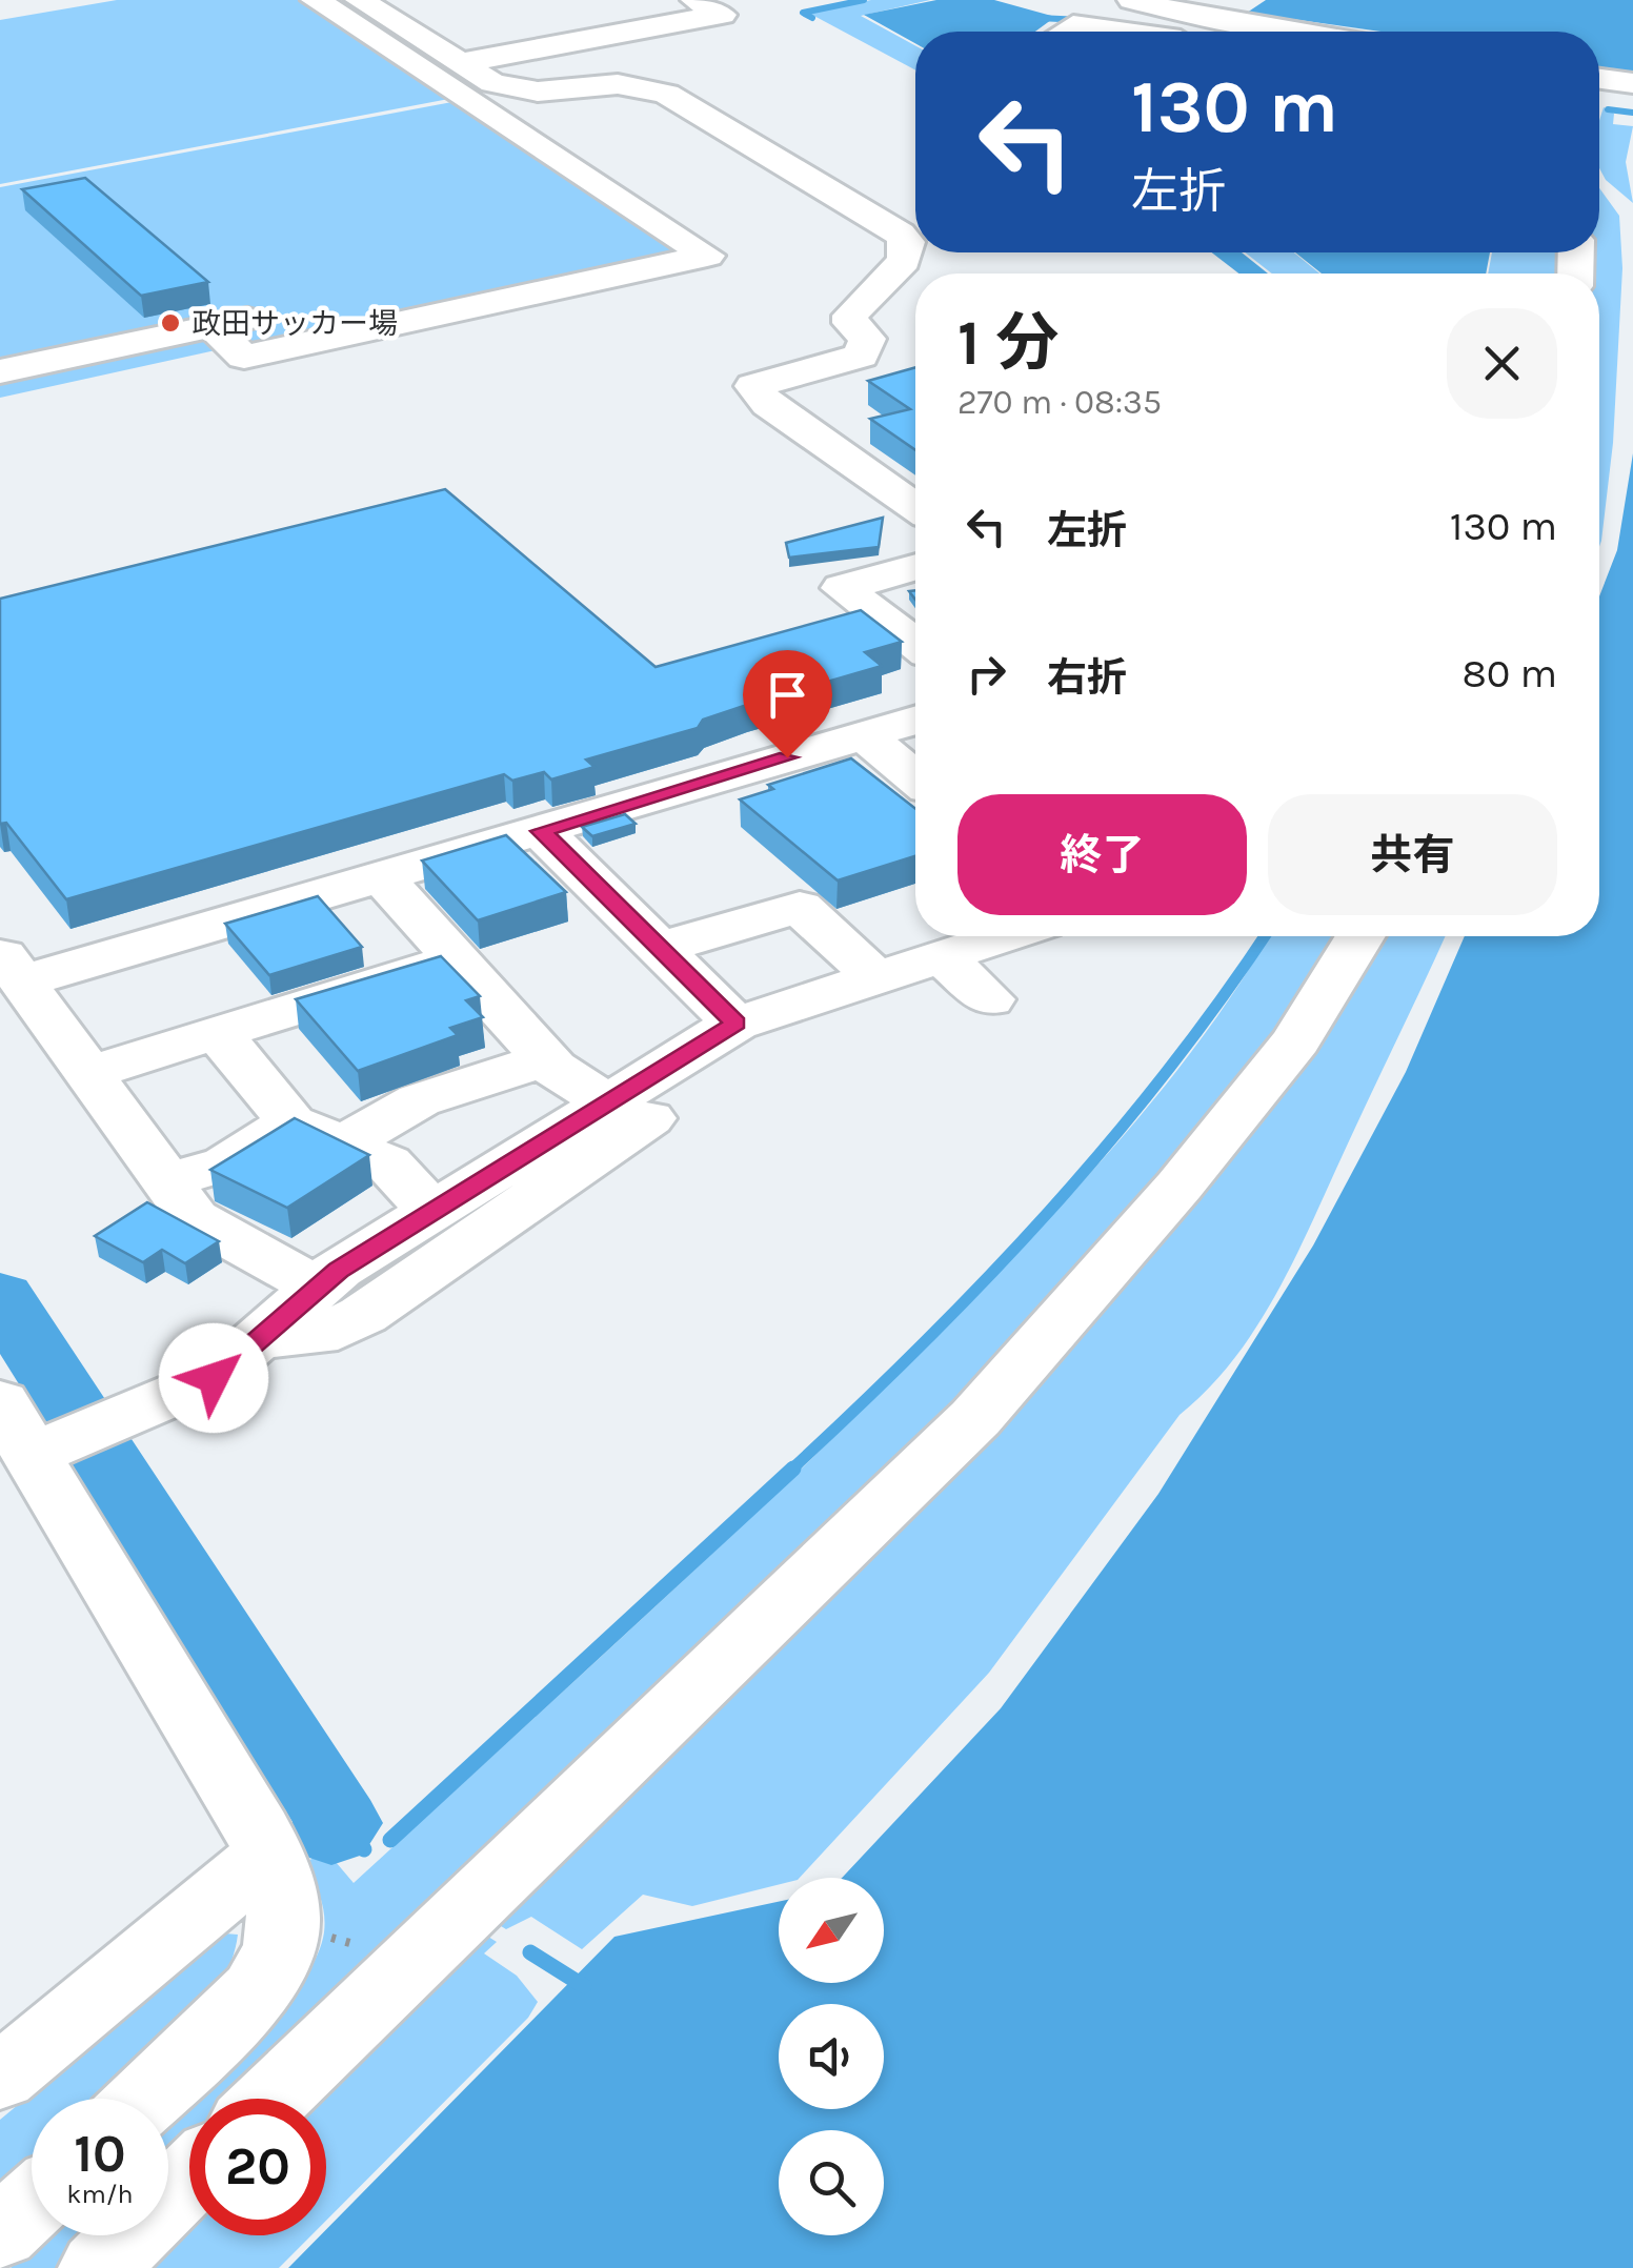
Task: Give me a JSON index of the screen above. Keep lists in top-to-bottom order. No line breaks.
{"places":["政田サッカー場"],"north":"bottom left","page":{"turn":["130 m","左折"],"heading":["1 分","270 m · 08:35"],"list":[{"name":"左折","value":"130 m"},{"name":"右折","value":"80 m"}],"buttons":["終了","共有"],"speed":"10 km/h","limit":"20"}}
